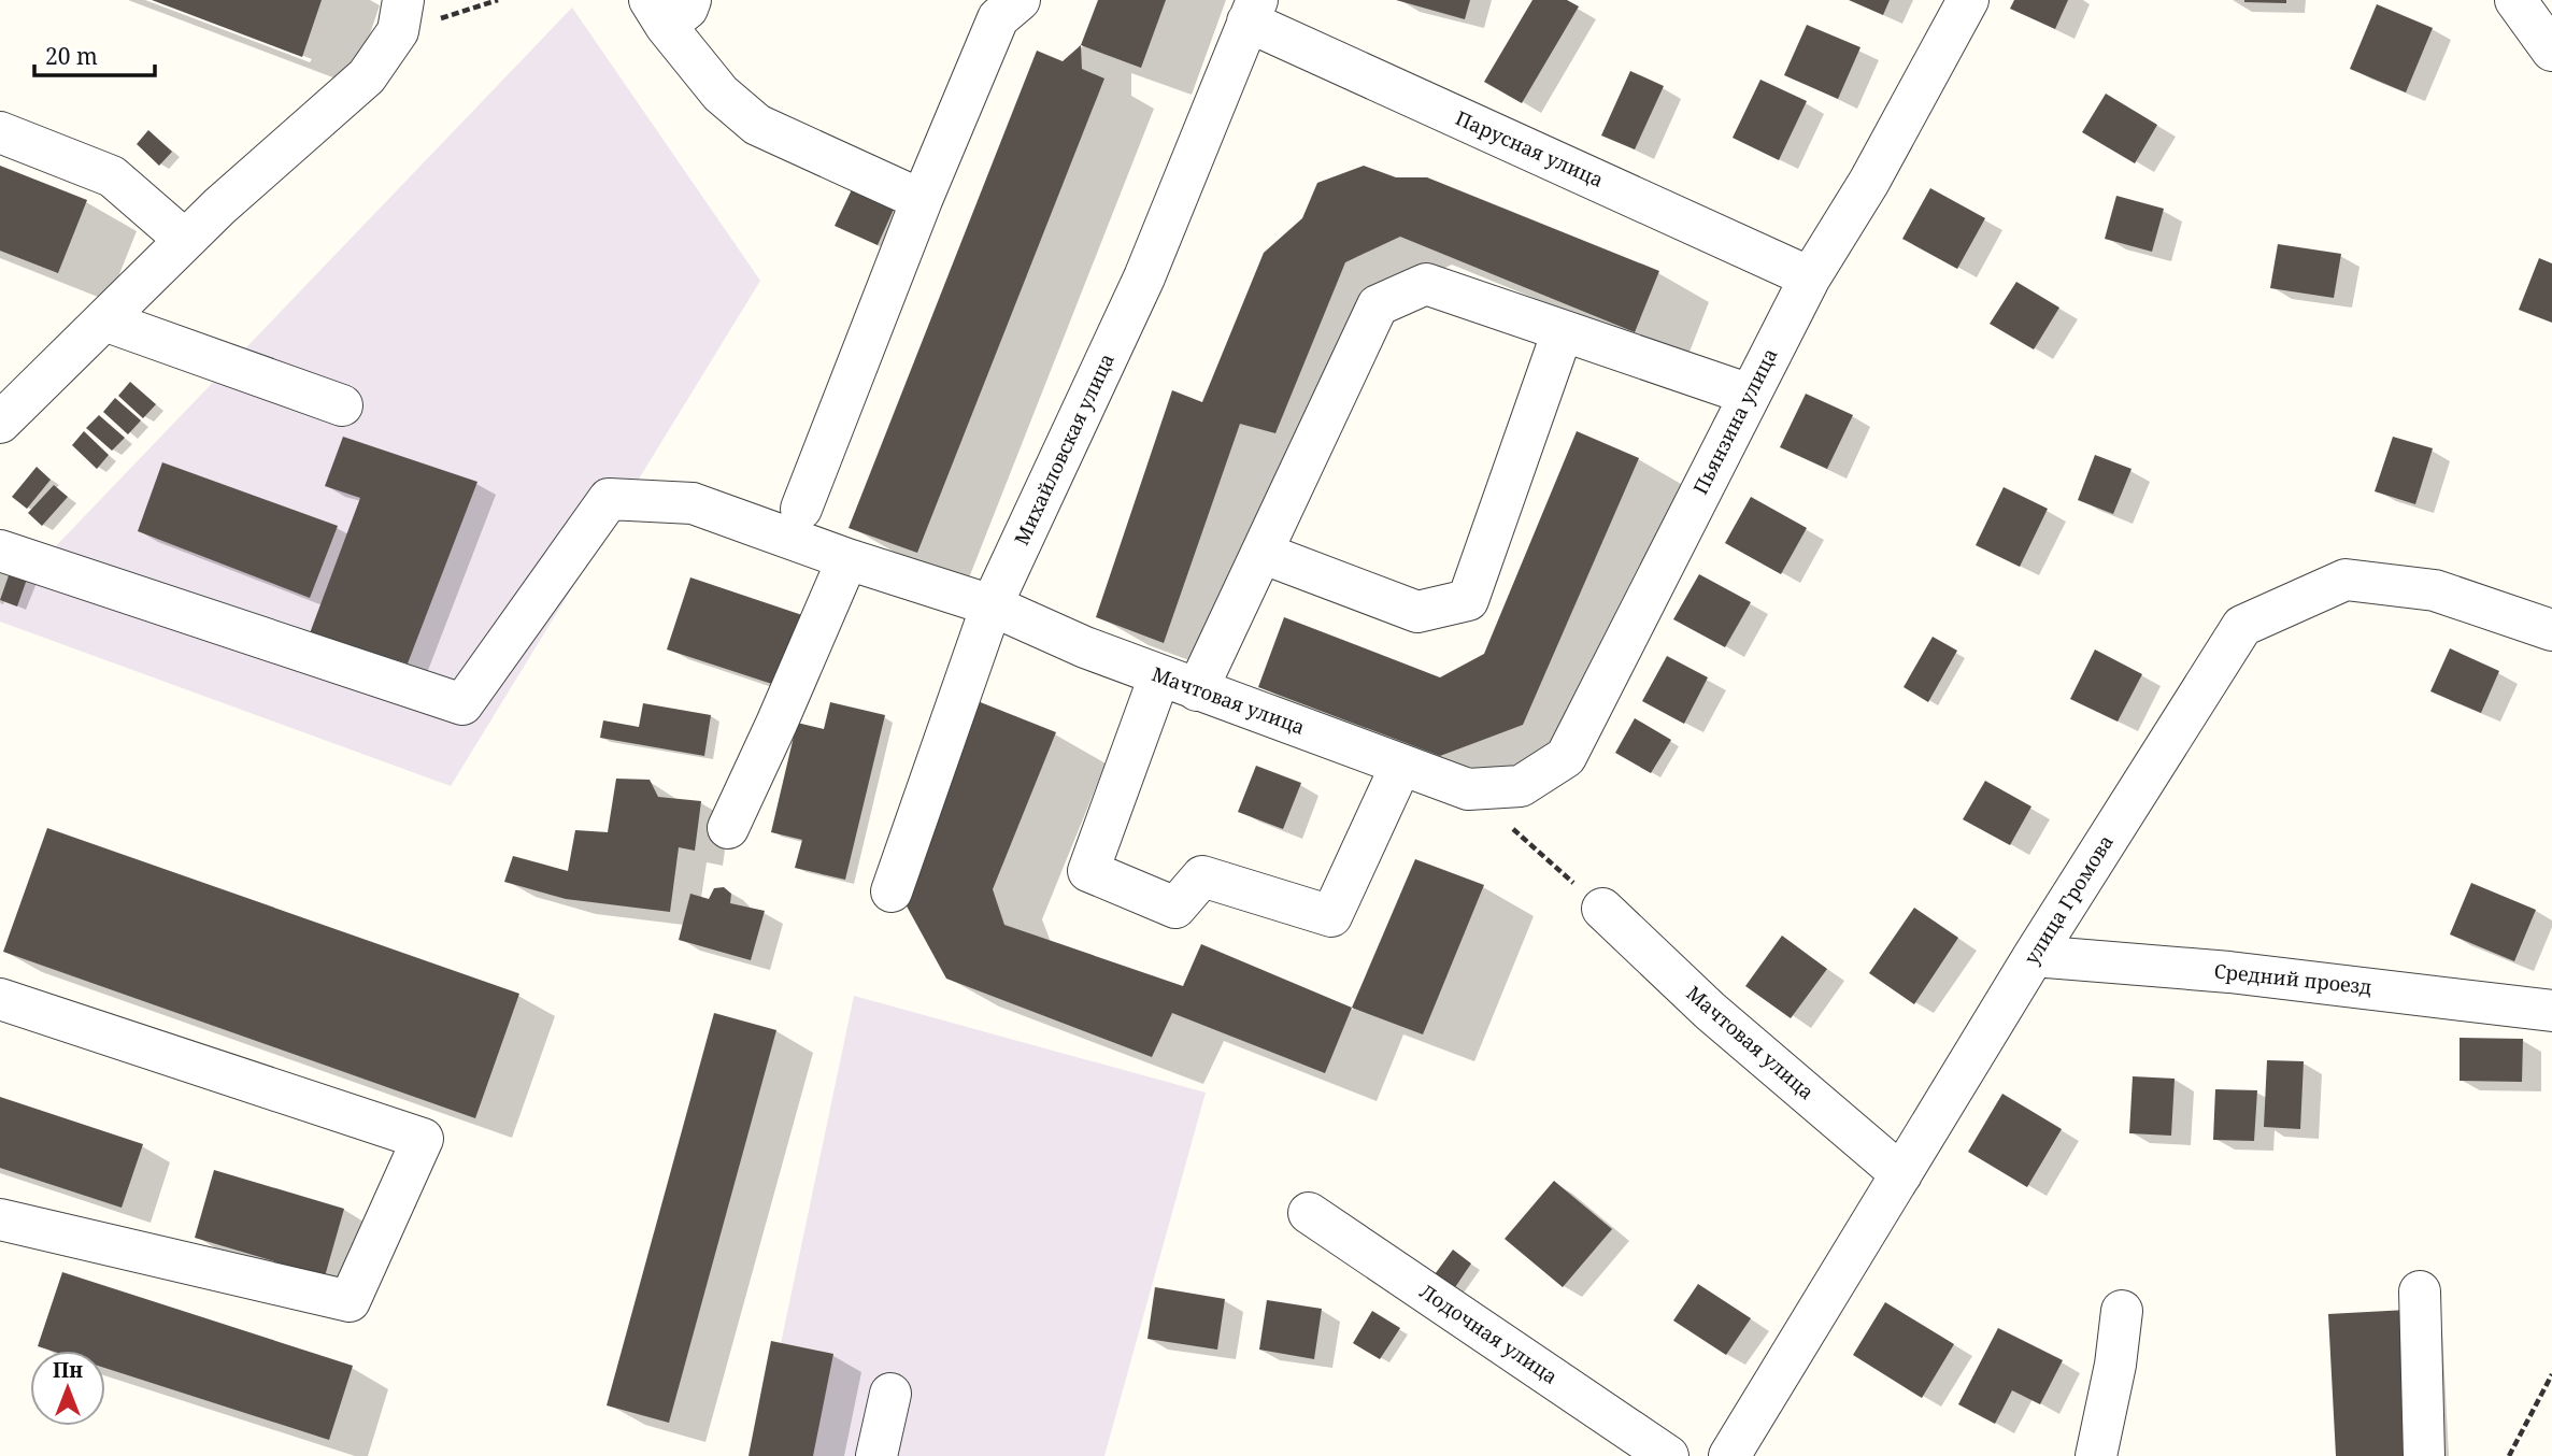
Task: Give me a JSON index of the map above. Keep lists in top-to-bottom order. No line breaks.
{"streets":{"street":["Парусная улица","Пьянзина улица","Михайловская улица","Мачтовая улица","улица Громова","Средний проезд","Лодочная улица"]},"crossings":[["Парусная улица","Пьянзина улица"],["Парусная улица","Михайловская улица"],["Пьянзина улица","Мачтовая улица"],["Михайловская улица","Мачтовая улица"],["Мачтовая улица","улица Громова"],["улица Громова","Средний проезд"]],"scale_bar":"20 m","north":"top"}
